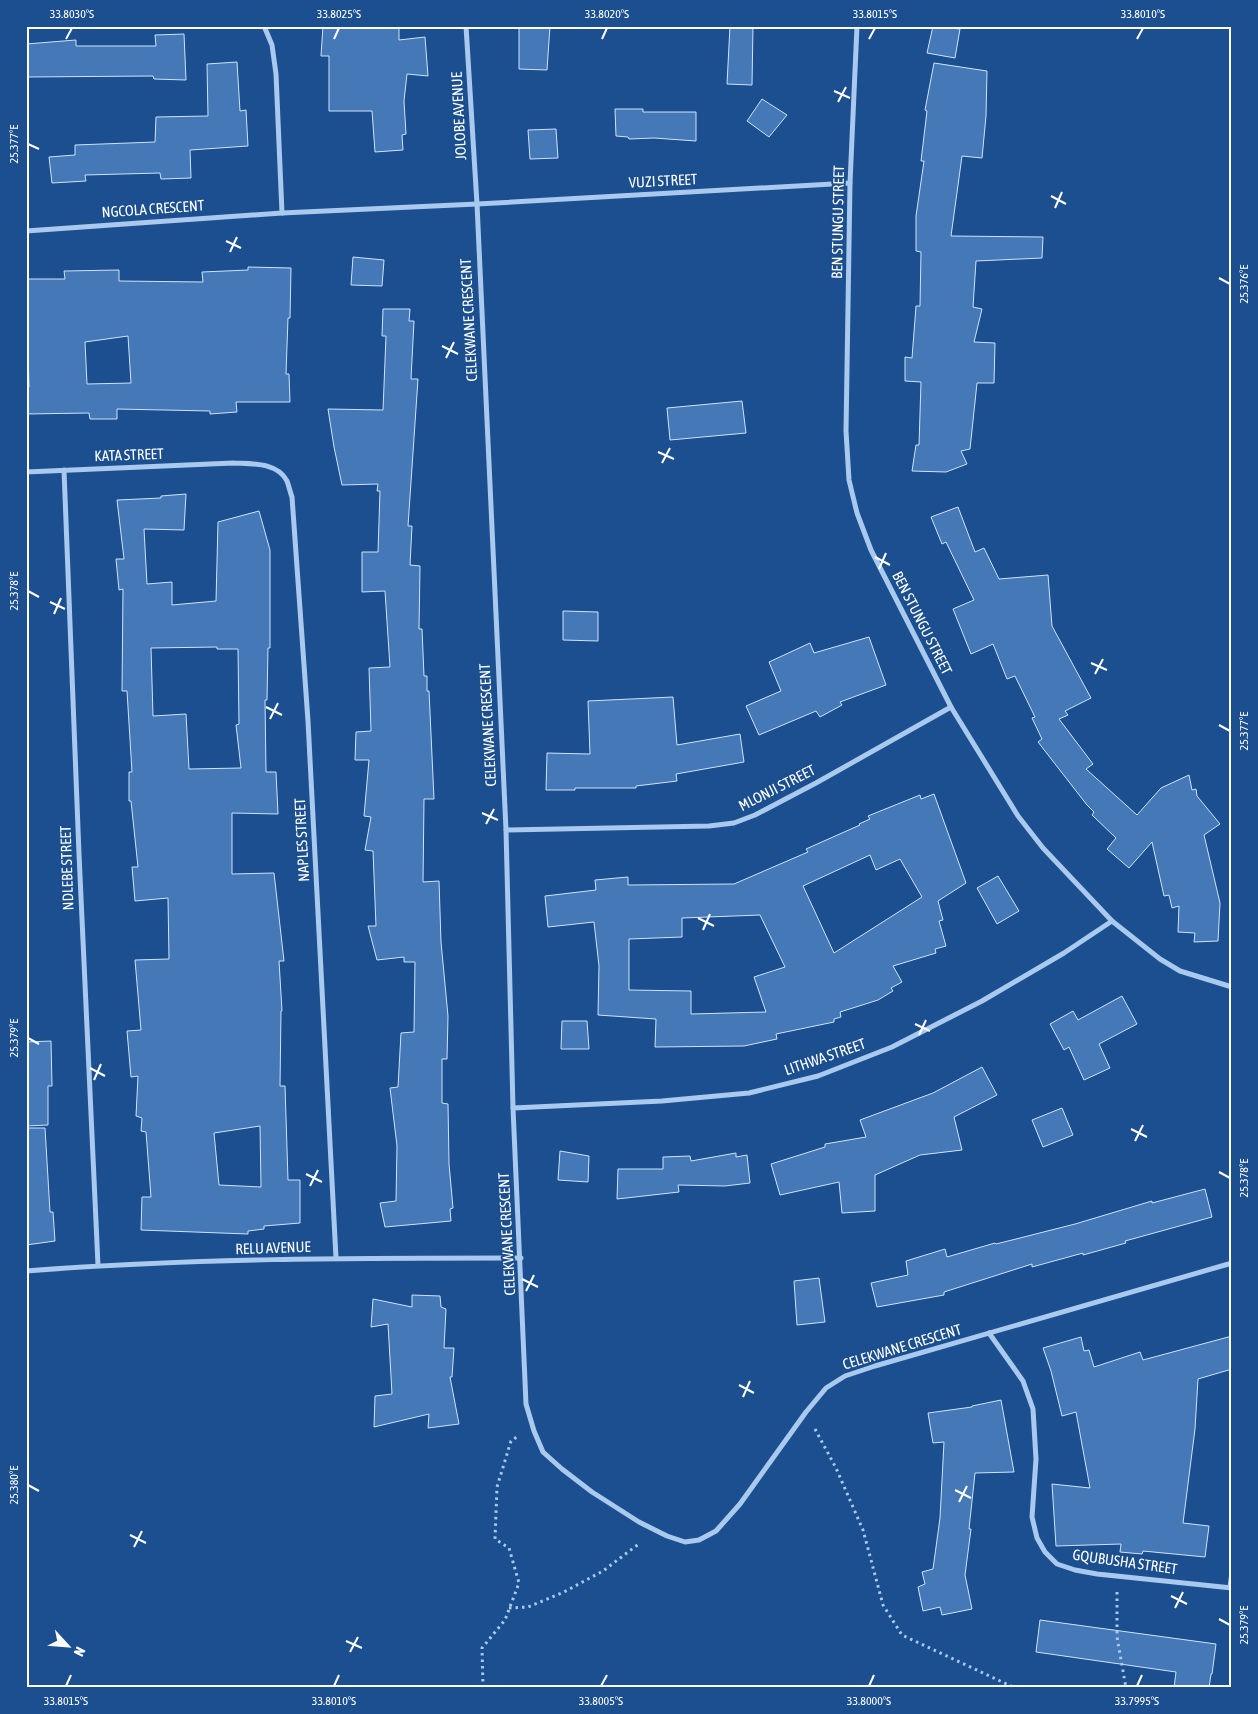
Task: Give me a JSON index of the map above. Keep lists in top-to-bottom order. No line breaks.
{"streets":{"street":["JOLOBE AVENUE","VUZI STREET","NGCOLA CRESCENT","BEN STUNGU STREET","CELEKWANE CRESCENT","KATA STREET","MLONJI STREET","NAPLES STREET","NDLEBE STREET","LITHWA STREET","RELU AVENUE","GQUBUSHA STREET"]},"crossings":[["JOLOBE AVENUE","VUZI STREET"],["JOLOBE AVENUE","NGCOLA CRESCENT"],["JOLOBE AVENUE","CELEKWANE CRESCENT"],["VUZI STREET","NGCOLA CRESCENT"],["VUZI STREET","BEN STUNGU STREET"],["VUZI STREET","CELEKWANE CRESCENT"],["NGCOLA CRESCENT","CELEKWANE CRESCENT"],["BEN STUNGU STREET","MLONJI STREET"],["BEN STUNGU STREET","LITHWA STREET"],["CELEKWANE CRESCENT","MLONJI STREET"],["CELEKWANE CRESCENT","LITHWA STREET"],["CELEKWANE CRESCENT","RELU AVENUE"],["CELEKWANE CRESCENT","GQUBUSHA STREET"],["KATA STREET","NAPLES STREET"],["KATA STREET","NDLEBE STREET"],["NAPLES STREET","RELU AVENUE"],["NDLEBE STREET","RELU AVENUE"]],"north":"bottom right","coordinates":["33.8030°S","33.8025°S","33.8020°S","33.8015°S","33.8010°S","25.377°E","25.376°E","25.378°E","25.379°E","25.380°E","33.8005°S","33.8000°S","33.7995°S"]}
